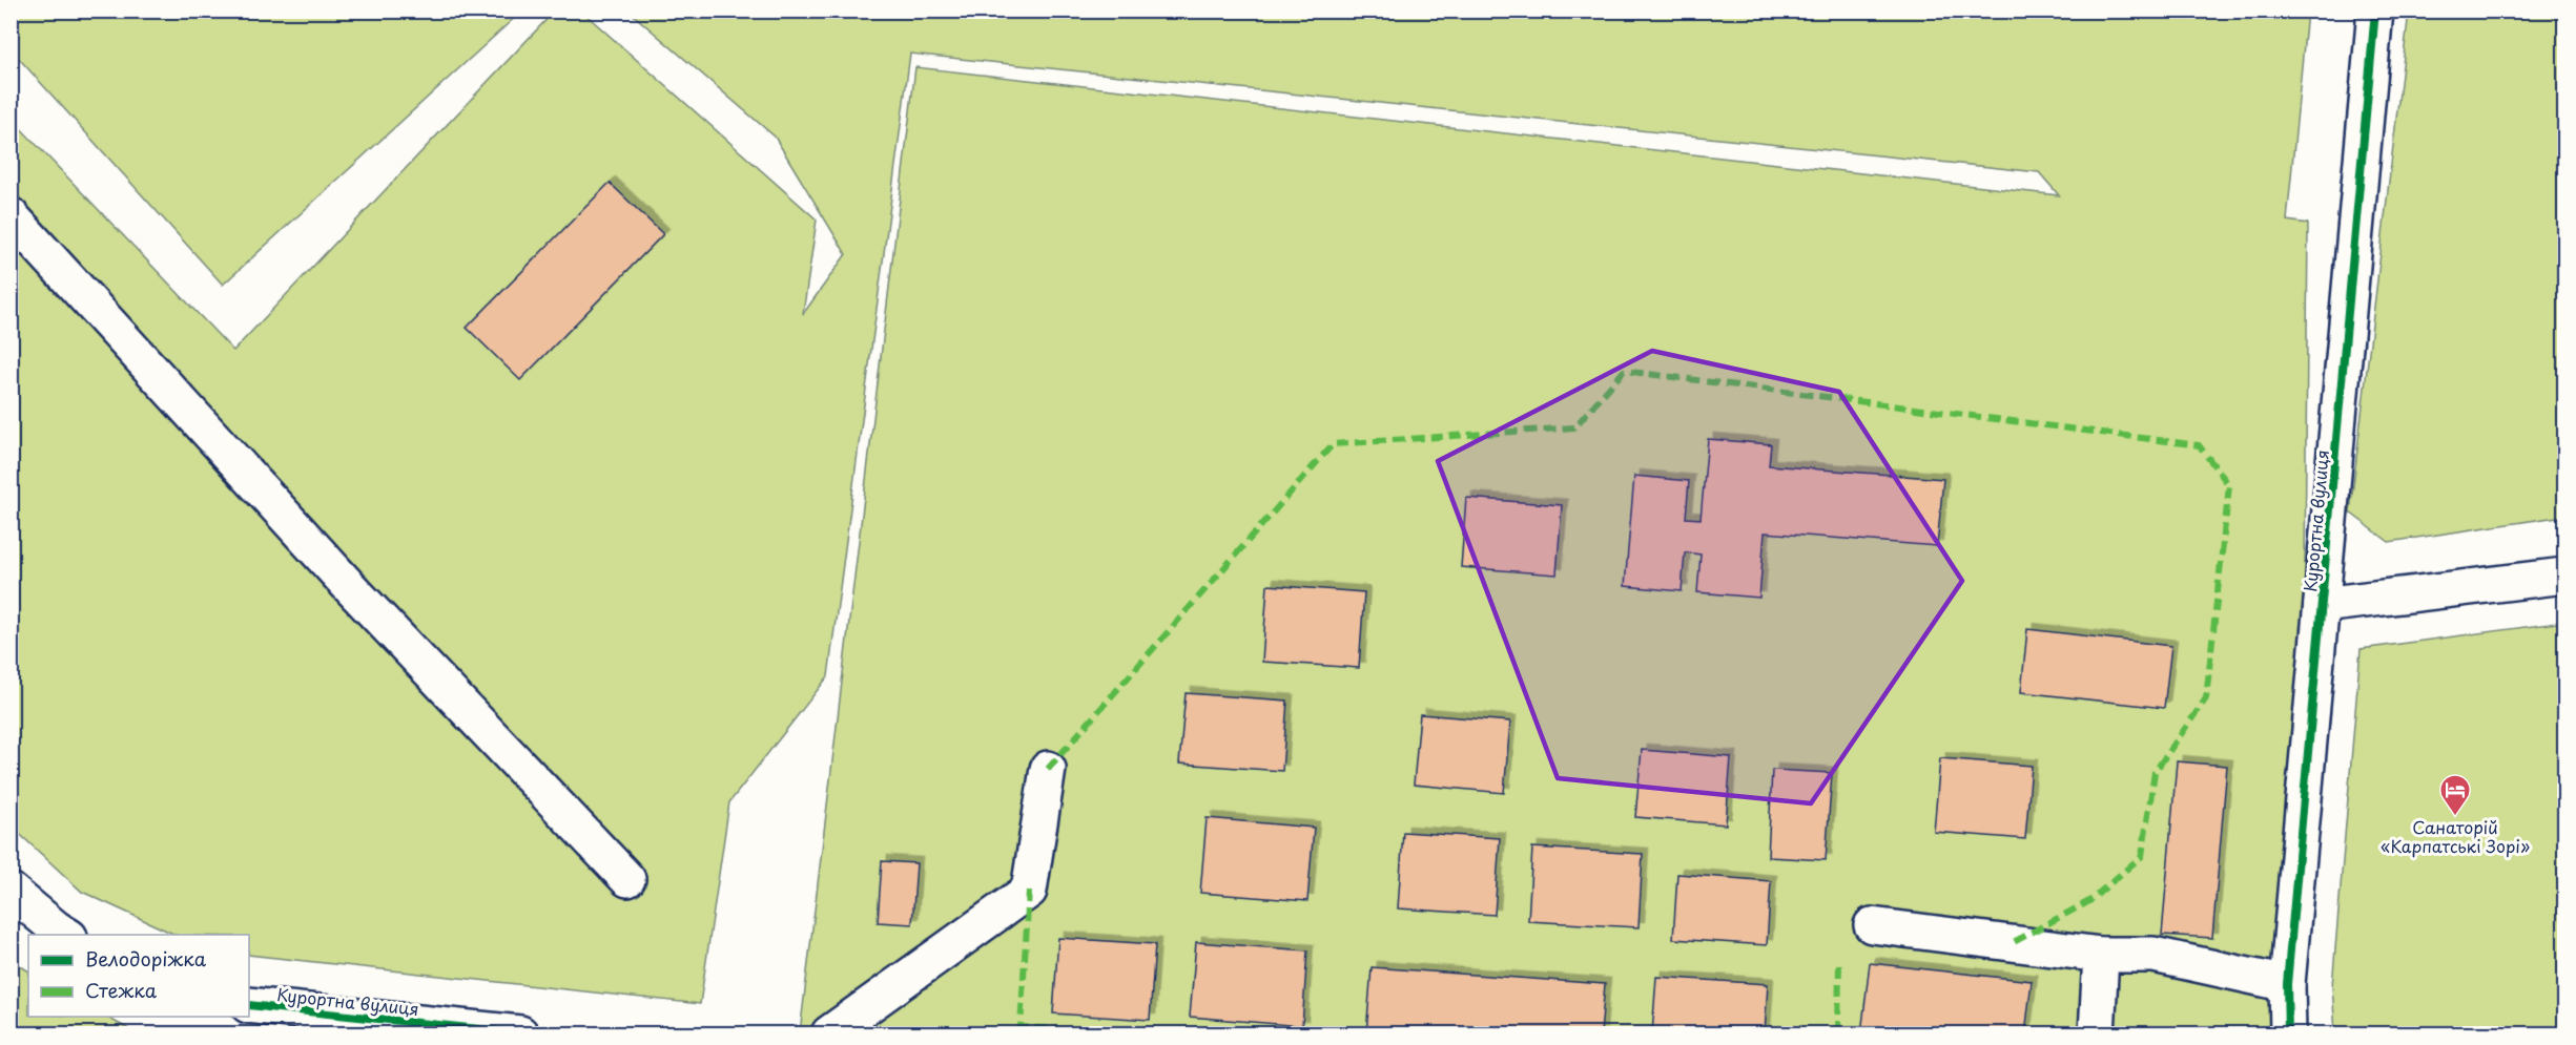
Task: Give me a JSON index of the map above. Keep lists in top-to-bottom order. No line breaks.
{"streets":{"street":["Курортна вулиця"]},"places":{"hotel":["Санаторій «Карпатські Зорі»"]},"legend":["Велодоріжка","Стежка"]}
